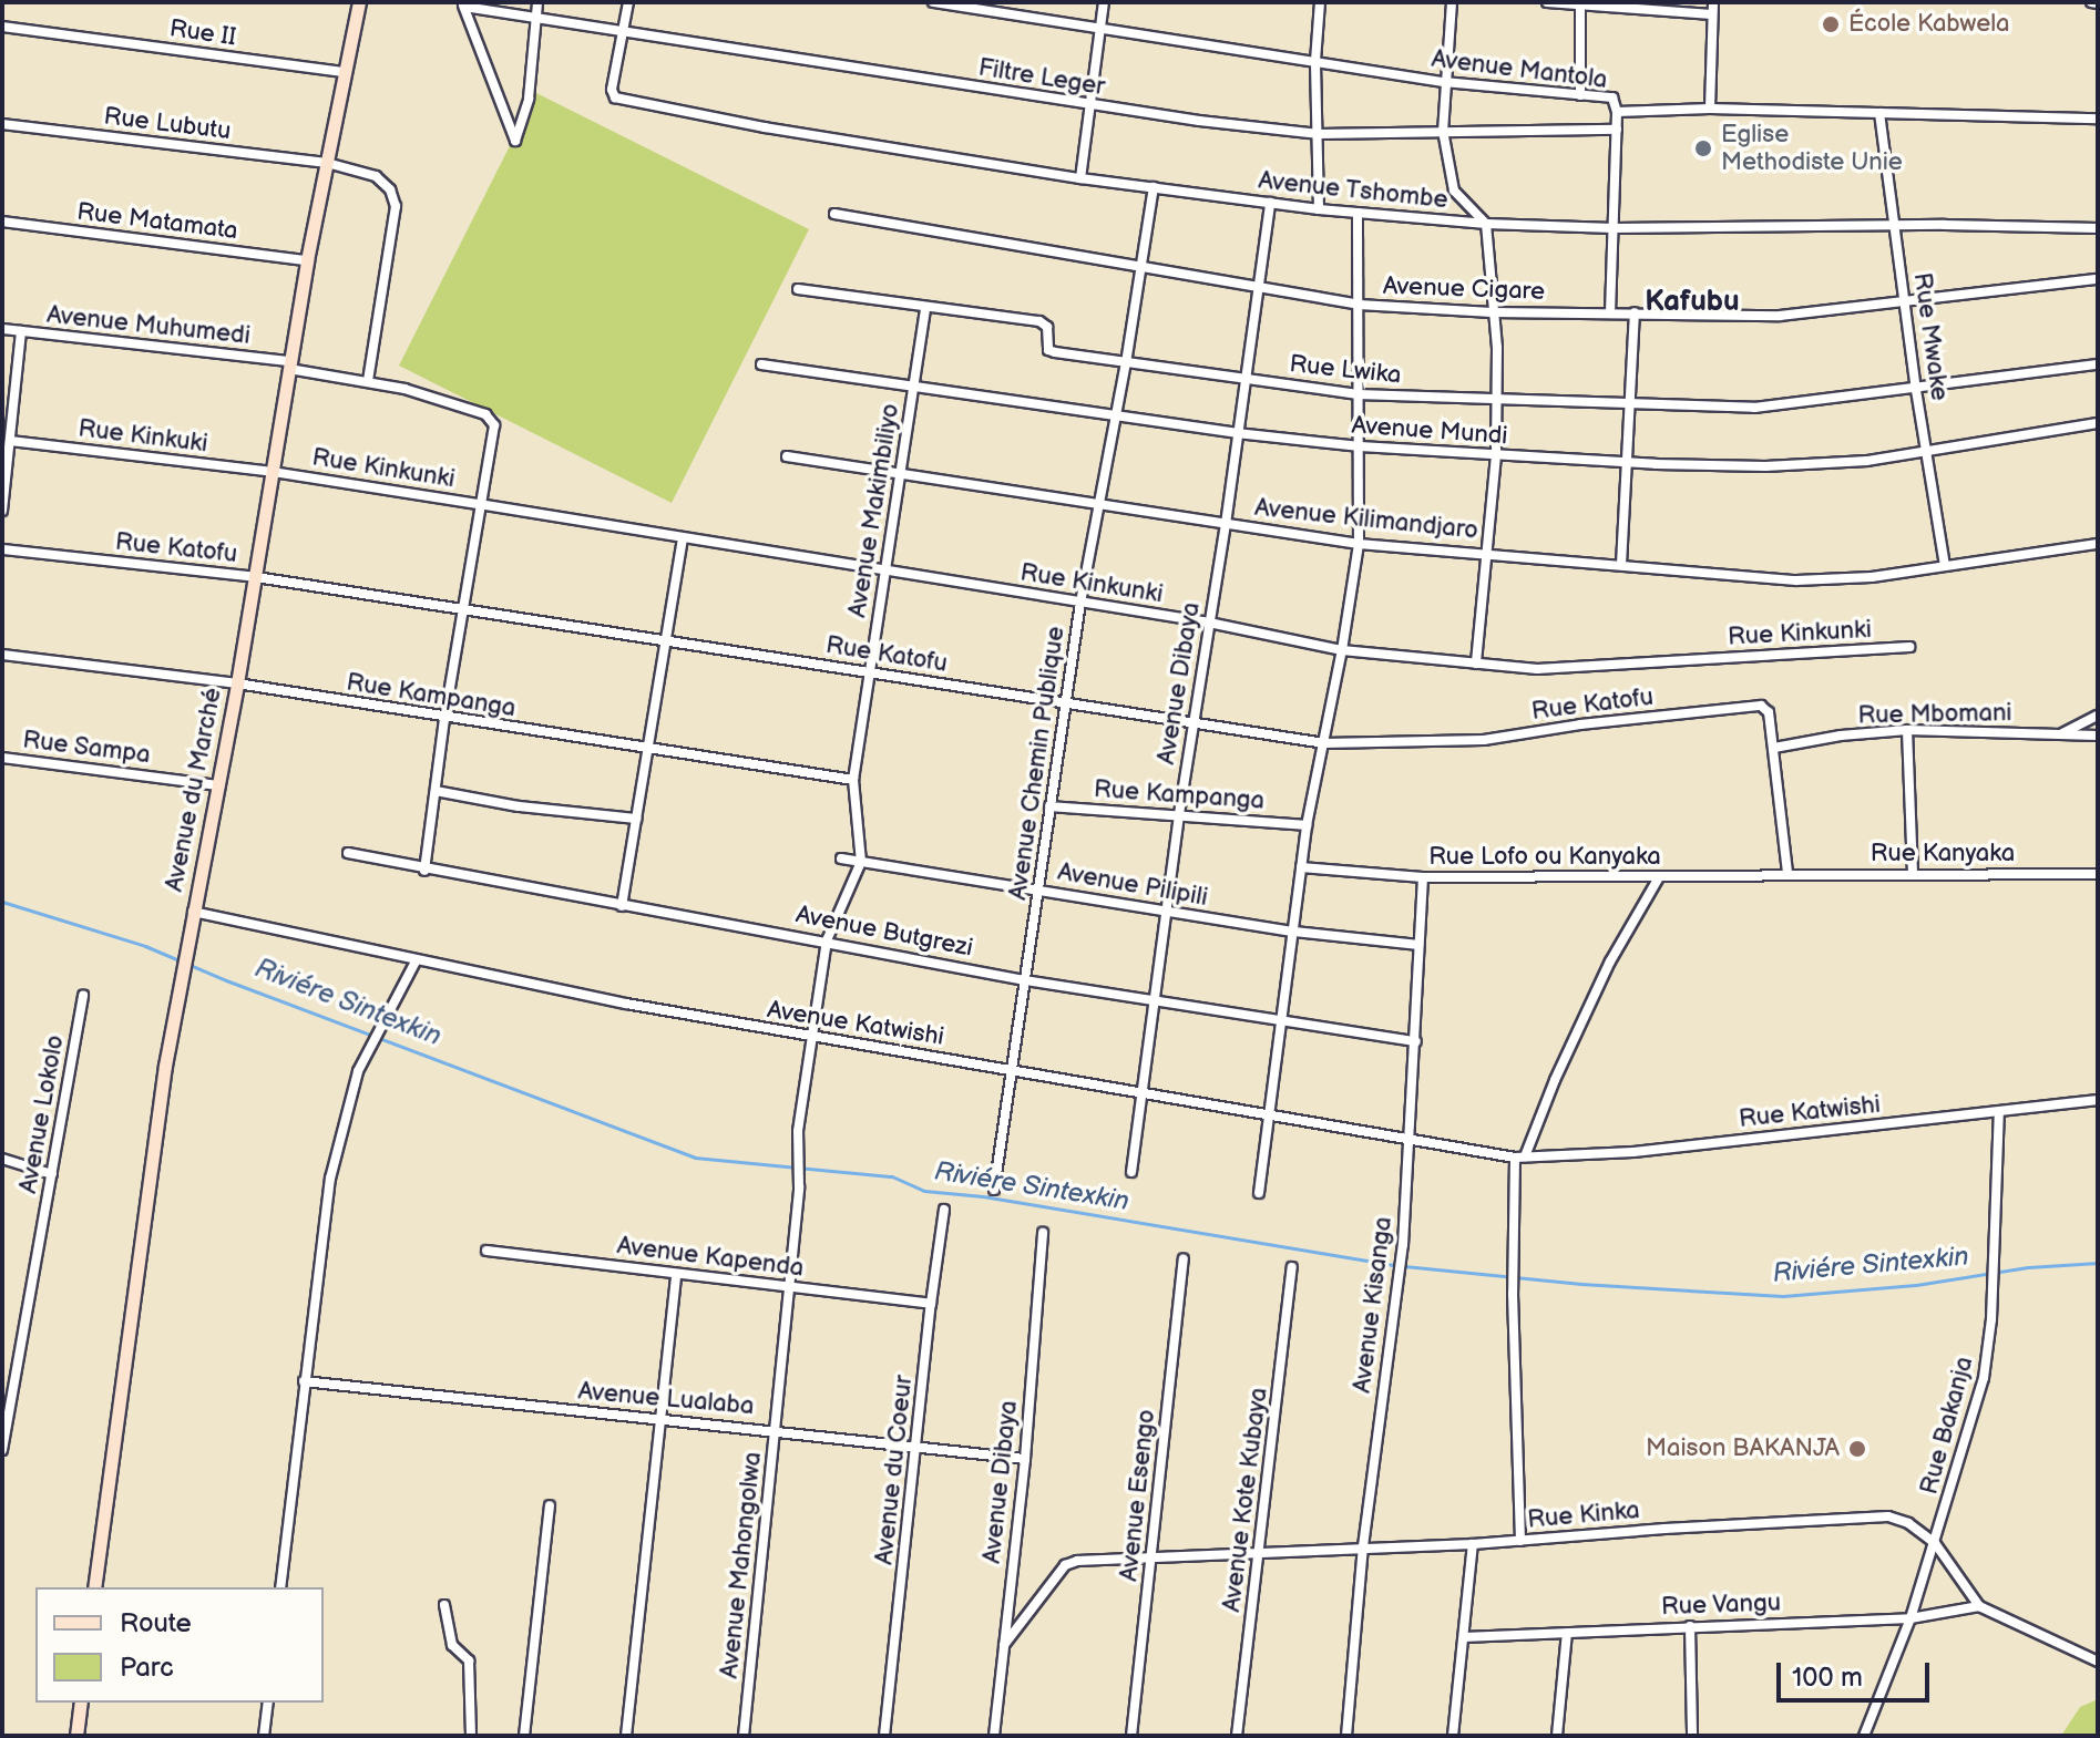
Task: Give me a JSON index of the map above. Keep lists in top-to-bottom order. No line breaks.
{"streets":{"street":["Rue II","Avenue Mantola","Filtre Leger","Rue Lubutu","Avenue Tshombe","Rue Matamata","Avenue Cigare","Avenue Muhumedi","Rue Mwake","Rue Lwika","Avenue Mundi","Rue Kinkuki","Rue Kinkunki","Avenue Makimbiliyo","Avenue Kilimandjaro","Rue Katofu","Avenue Dibaya","Rue Kampanga","Rue Mbomani","Rue Sampa","Avenue Chemin Publique","Avenue du Marché","Rue Kanyaka","Rue Lofo ou Kanyaka","Avenue Pilipili","Avenue Butgrezi","Avenue Katwishi","Rue Katwishi","Avenue Lokolo","Avenue Kapenda","Avenue Kisanga","Avenue Lualaba","Rue Bakanja","Avenue du Coeur","Avenue Esengo","Avenue Kote Kubaya","Rue Kinka","Avenue Mahongolwa","Rue Vangu"]},"crossings":[["Rue II","Avenue du Marché"],["Avenue Mantola","Rue Mwake"],["Filtre Leger","Avenue Tshombe"],["Rue Lubutu","Avenue Muhumedi"],["Rue Lubutu","Avenue du Marché"],["Avenue Tshombe","Rue Mwake"],["Avenue Tshombe","Avenue Dibaya"],["Avenue Tshombe","Avenue Chemin Publique"],["Rue Matamata","Avenue du Marché"],["Avenue Cigare","Rue Mwake"],["Avenue Cigare","Avenue Dibaya"],["Avenue Cigare","Avenue Chemin Publique"],["Avenue Muhumedi","Rue Kinkunki"],["Avenue Muhumedi","Avenue du Marché"],["Rue Mwake","Rue Lwika"],["Rue Mwake","Avenue Mundi"],["Rue Mwake","Avenue Kilimandjaro"],["Rue Lwika","Avenue Makimbiliyo"],["Rue Lwika","Avenue Dibaya"],["Rue Lwika","Avenue Chemin Publique"],["Avenue Mundi","Avenue Makimbiliyo"],["Avenue Mundi","Avenue Dibaya"],["Avenue Mundi","Avenue Chemin Publique"],["Rue Kinkuki","Rue Kinkunki"],["Rue Kinkuki","Avenue du Marché"],["Rue Kinkunki","Avenue Makimbiliyo"],["Rue Kinkunki","Avenue Dibaya"],["Rue Kinkunki","Avenue Chemin Publique"],["Rue Kinkunki","Avenue du Marché"],["Avenue Makimbiliyo","Avenue Kilimandjaro"],["Avenue Makimbiliyo","Rue Katofu"],["Avenue Makimbiliyo","Rue Kampanga"],["Avenue Makimbiliyo","Avenue Pilipili"],["Avenue Makimbiliyo","Avenue Butgrezi"],["Avenue Makimbiliyo","Avenue Katwishi"],["Avenue Makimbiliyo","Avenue Mahongolwa"],["Avenue Kilimandjaro","Avenue Dibaya"],["Avenue Kilimandjaro","Avenue Chemin Publique"],["Rue Katofu","Avenue Dibaya"],["Rue Katofu","Rue Mbomani"],["Rue Katofu","Avenue Chemin Publique"],["Rue Katofu","Avenue du Marché"],["Avenue Dibaya","Rue Kampanga"],["Avenue Dibaya","Avenue Pilipili"],["Avenue Dibaya","Avenue Butgrezi"],["Avenue Dibaya","Avenue Katwishi"],["Avenue Dibaya","Avenue Lualaba"],["Avenue Dibaya","Rue Kinka"],["Rue Kampanga","Avenue Chemin Publique"],["Rue Kampanga","Avenue du Marché"],["Rue Sampa","Avenue du Marché"],["Avenue Chemin Publique","Avenue Pilipili"],["Avenue Chemin Publique","Avenue Butgrezi"],["Avenue Chemin Publique","Avenue Katwishi"],["Avenue du Marché","Avenue Katwishi"],["Rue Kanyaka","Rue Lofo ou Kanyaka"],["Rue Lofo ou Kanyaka","Avenue Kisanga"],["Avenue Pilipili","Avenue Kisanga"],["Avenue Butgrezi","Avenue Kisanga"],["Avenue Katwishi","Rue Katwishi"],["Avenue Katwishi","Avenue Kisanga"],["Rue Katwishi","Rue Bakanja"],["Avenue Kapenda","Avenue du Coeur"],["Avenue Kapenda","Avenue Mahongolwa"],["Avenue Kisanga","Rue Kinka"],["Avenue Lualaba","Avenue du Coeur"],["Avenue Lualaba","Avenue Mahongolwa"],["Rue Bakanja","Rue Kinka"],["Rue Bakanja","Rue Vangu"],["Avenue Esengo","Rue Kinka"],["Avenue Kote Kubaya","Rue Kinka"],["Rue Kinka","Rue Vangu"]],"districts":["Kafubu"],"water":["Riviére Sintexkin"],"places":["École Kabwela","Eglise Methodiste Unie","Maison BAKANJA"],"legend":["Route","Parc"],"scale_bar":"100 m"}
